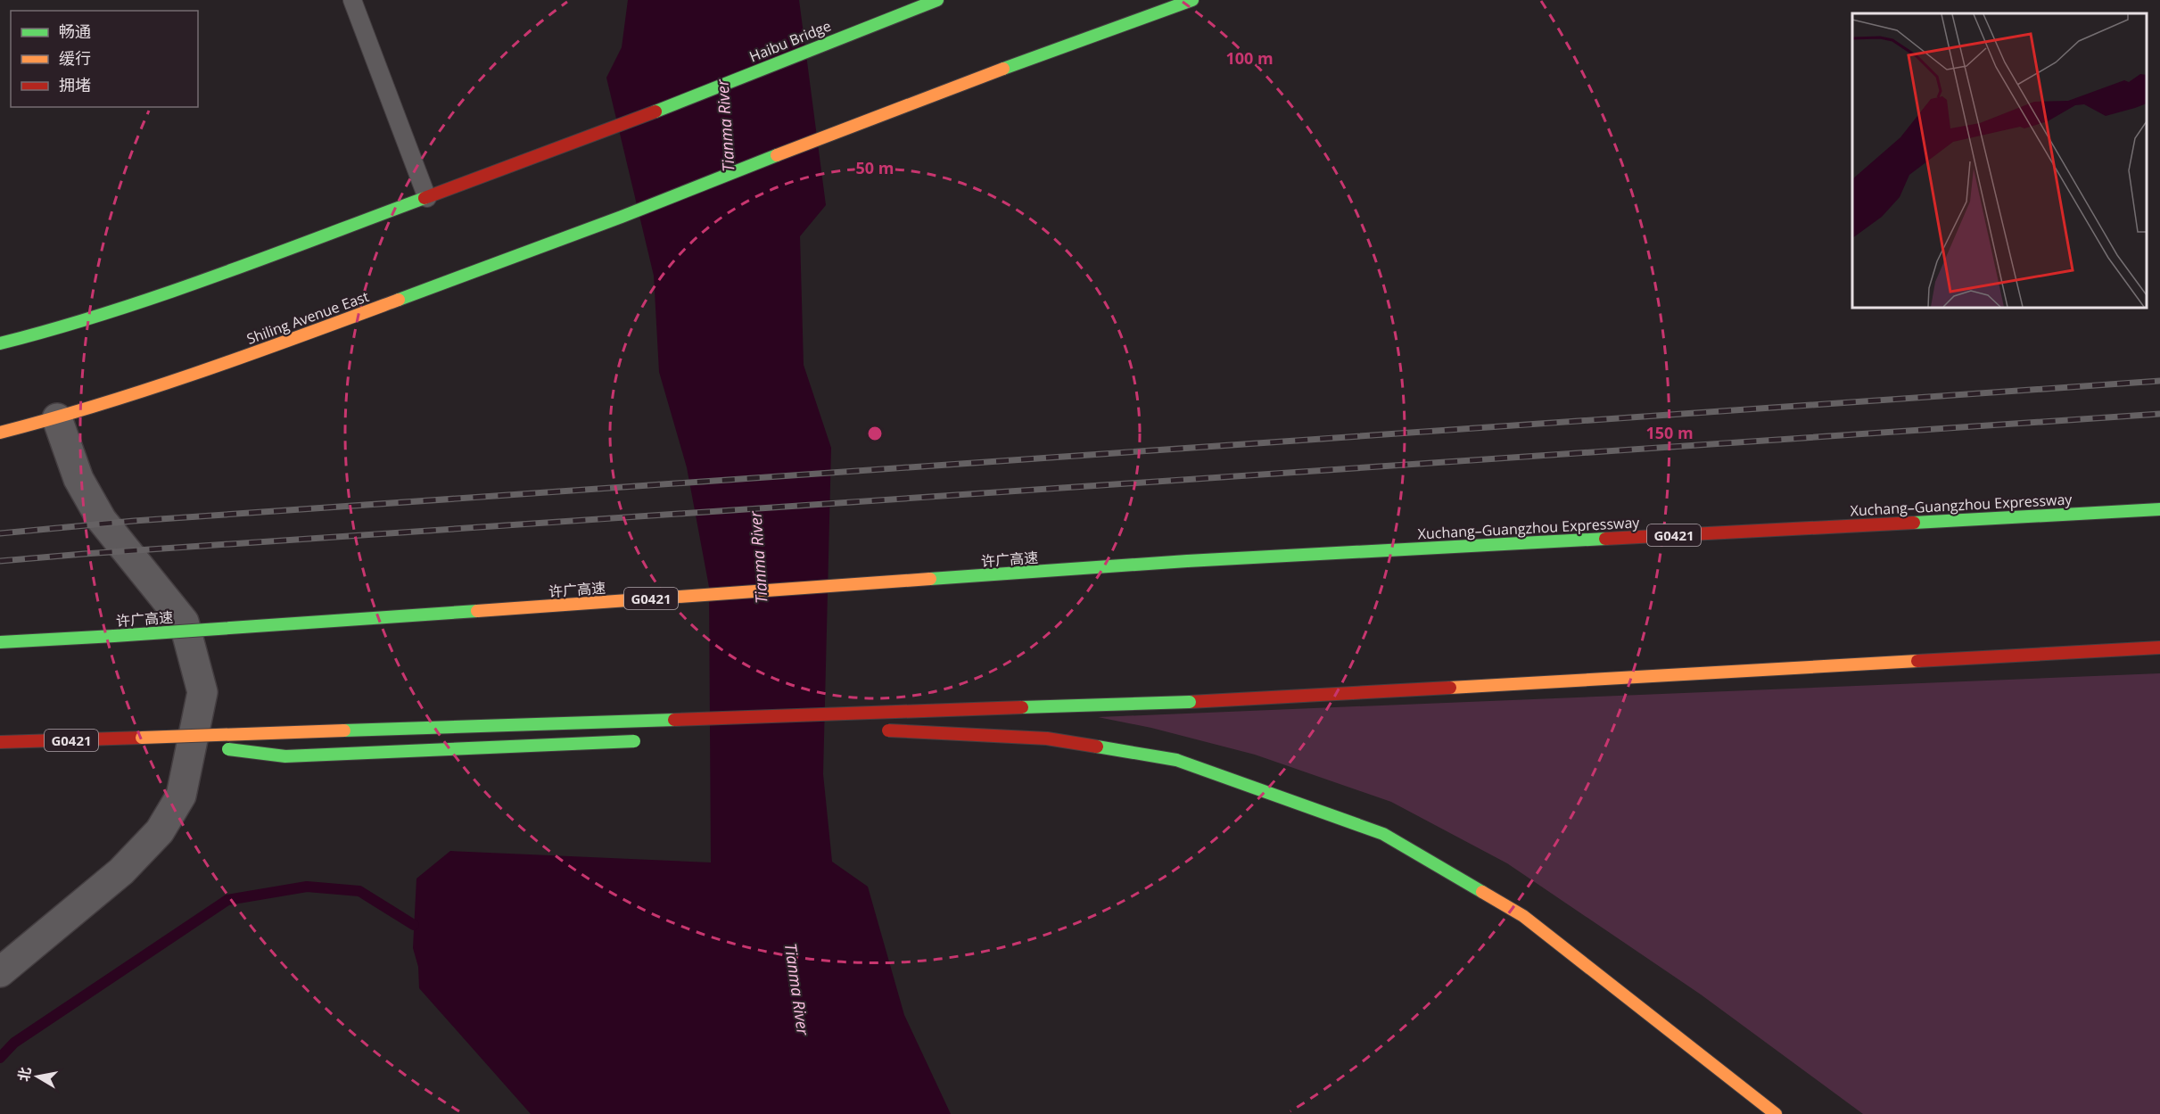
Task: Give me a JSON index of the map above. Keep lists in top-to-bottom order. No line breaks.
{"streets":{"main road":["Haibu Bridge","Shiling Avenue East","Xuchang–Guangzhou Expressway","G0421","许广高速"]},"crossings":[["Xuchang–Guangzhou Expressway","许广高速"]],"water":["Tianma River"],"legend":["畅通","缓行","拥堵"],"north":"left","rings":["100 m","50 m","150 m"]}
